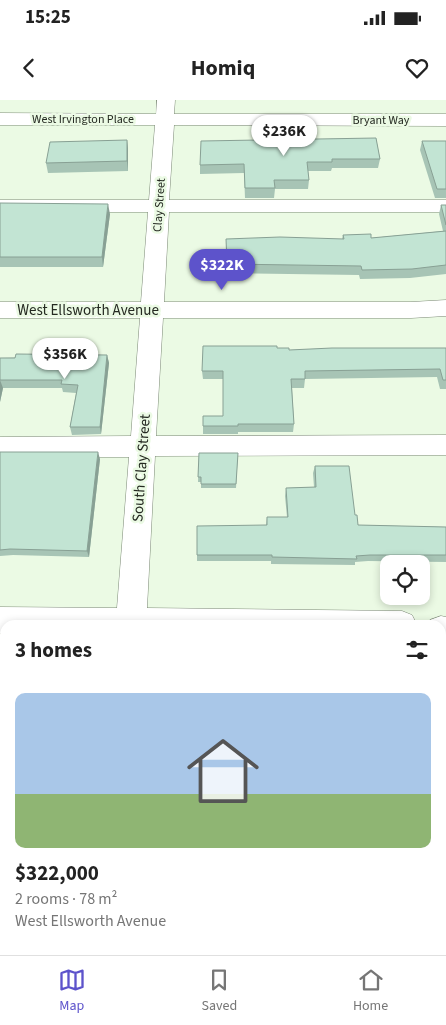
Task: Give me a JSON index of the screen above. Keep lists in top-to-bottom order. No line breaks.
{"streets":{"street":["West Irvington Place","Bryant Way","Clay Street","West Ellsworth Avenue","South Clay Street"]},"crossings":[["West Irvington Place","Bryant Way"],["West Irvington Place","Clay Street"],["Bryant Way","Clay Street"],["Clay Street","West Ellsworth Avenue"],["Clay Street","South Clay Street"],["West Ellsworth Avenue","South Clay Street"]],"page":{"status":"15:25","header":"Homiq","price":["$236K","$322K","$356K"],"heading":"3 homes","list":[{"name":"$322,000","note":"2 rooms · 78 m² · West Ellsworth Avenue"}],"tabs":["Map","Saved","Home"]}}
